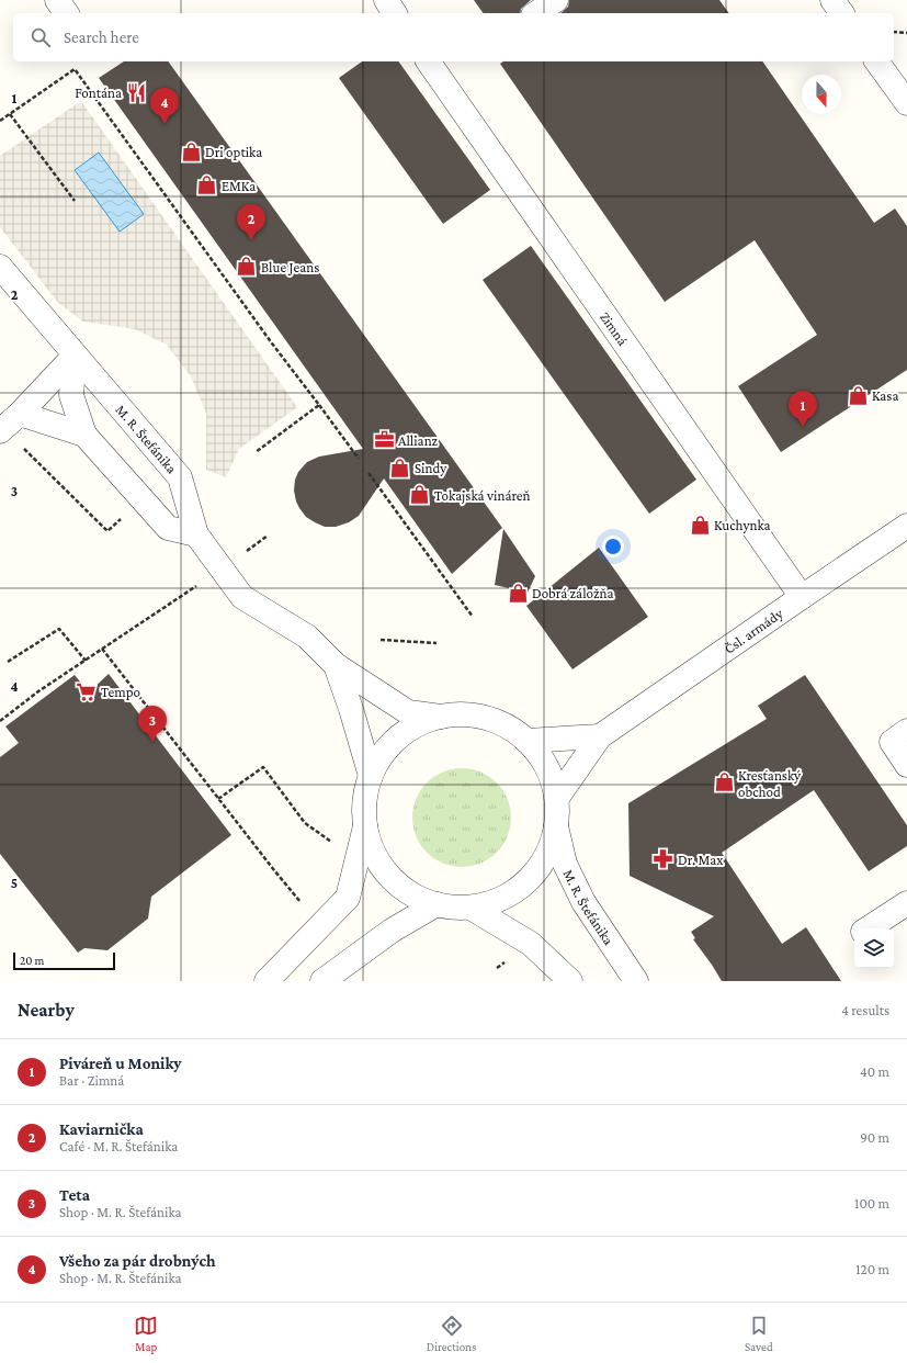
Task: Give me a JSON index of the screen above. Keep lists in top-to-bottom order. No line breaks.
{"streets":{"street":["Zimná","M. R. Štefánika","Čsl. armády"]},"crossings":[["Zimná","Čsl. armády"]],"places":{"restaurant":["Fontána"],"shop":["Dri optika","EMKa","Blue Jeans","Kasa","Sindy","Tokajská vináreň","Kuchynka","Dobrá záložňa","Kresťanský obchod"],"office":["Allianz"],"supermarket":["Tempo"],"pharmacy":["Dr. Max"]},"scale_bar":"20 m","north":"bottom","page":{"search":"Search here","pins":["4","2","1","3"],"scale":"20 m","heading":["Nearby","4 results"],"list":[{"mark":"1","name":"Piváreň u Moniky","note":"Bar · Zimná","value":"40 m"},{"mark":"2","name":"Kaviarnička","note":"Café · M. R. Štefánika","value":"90 m"},{"mark":"3","name":"Teta","note":"Shop · M. R. Štefánika","value":"100 m"},{"mark":"4","name":"Všeho za pár drobných","note":"Shop · M. R. Štefánika","value":"120 m"}],"nav":["Map","Directions","Saved"]},"grid":{"rows":["1","2","3","4","5"]}}
